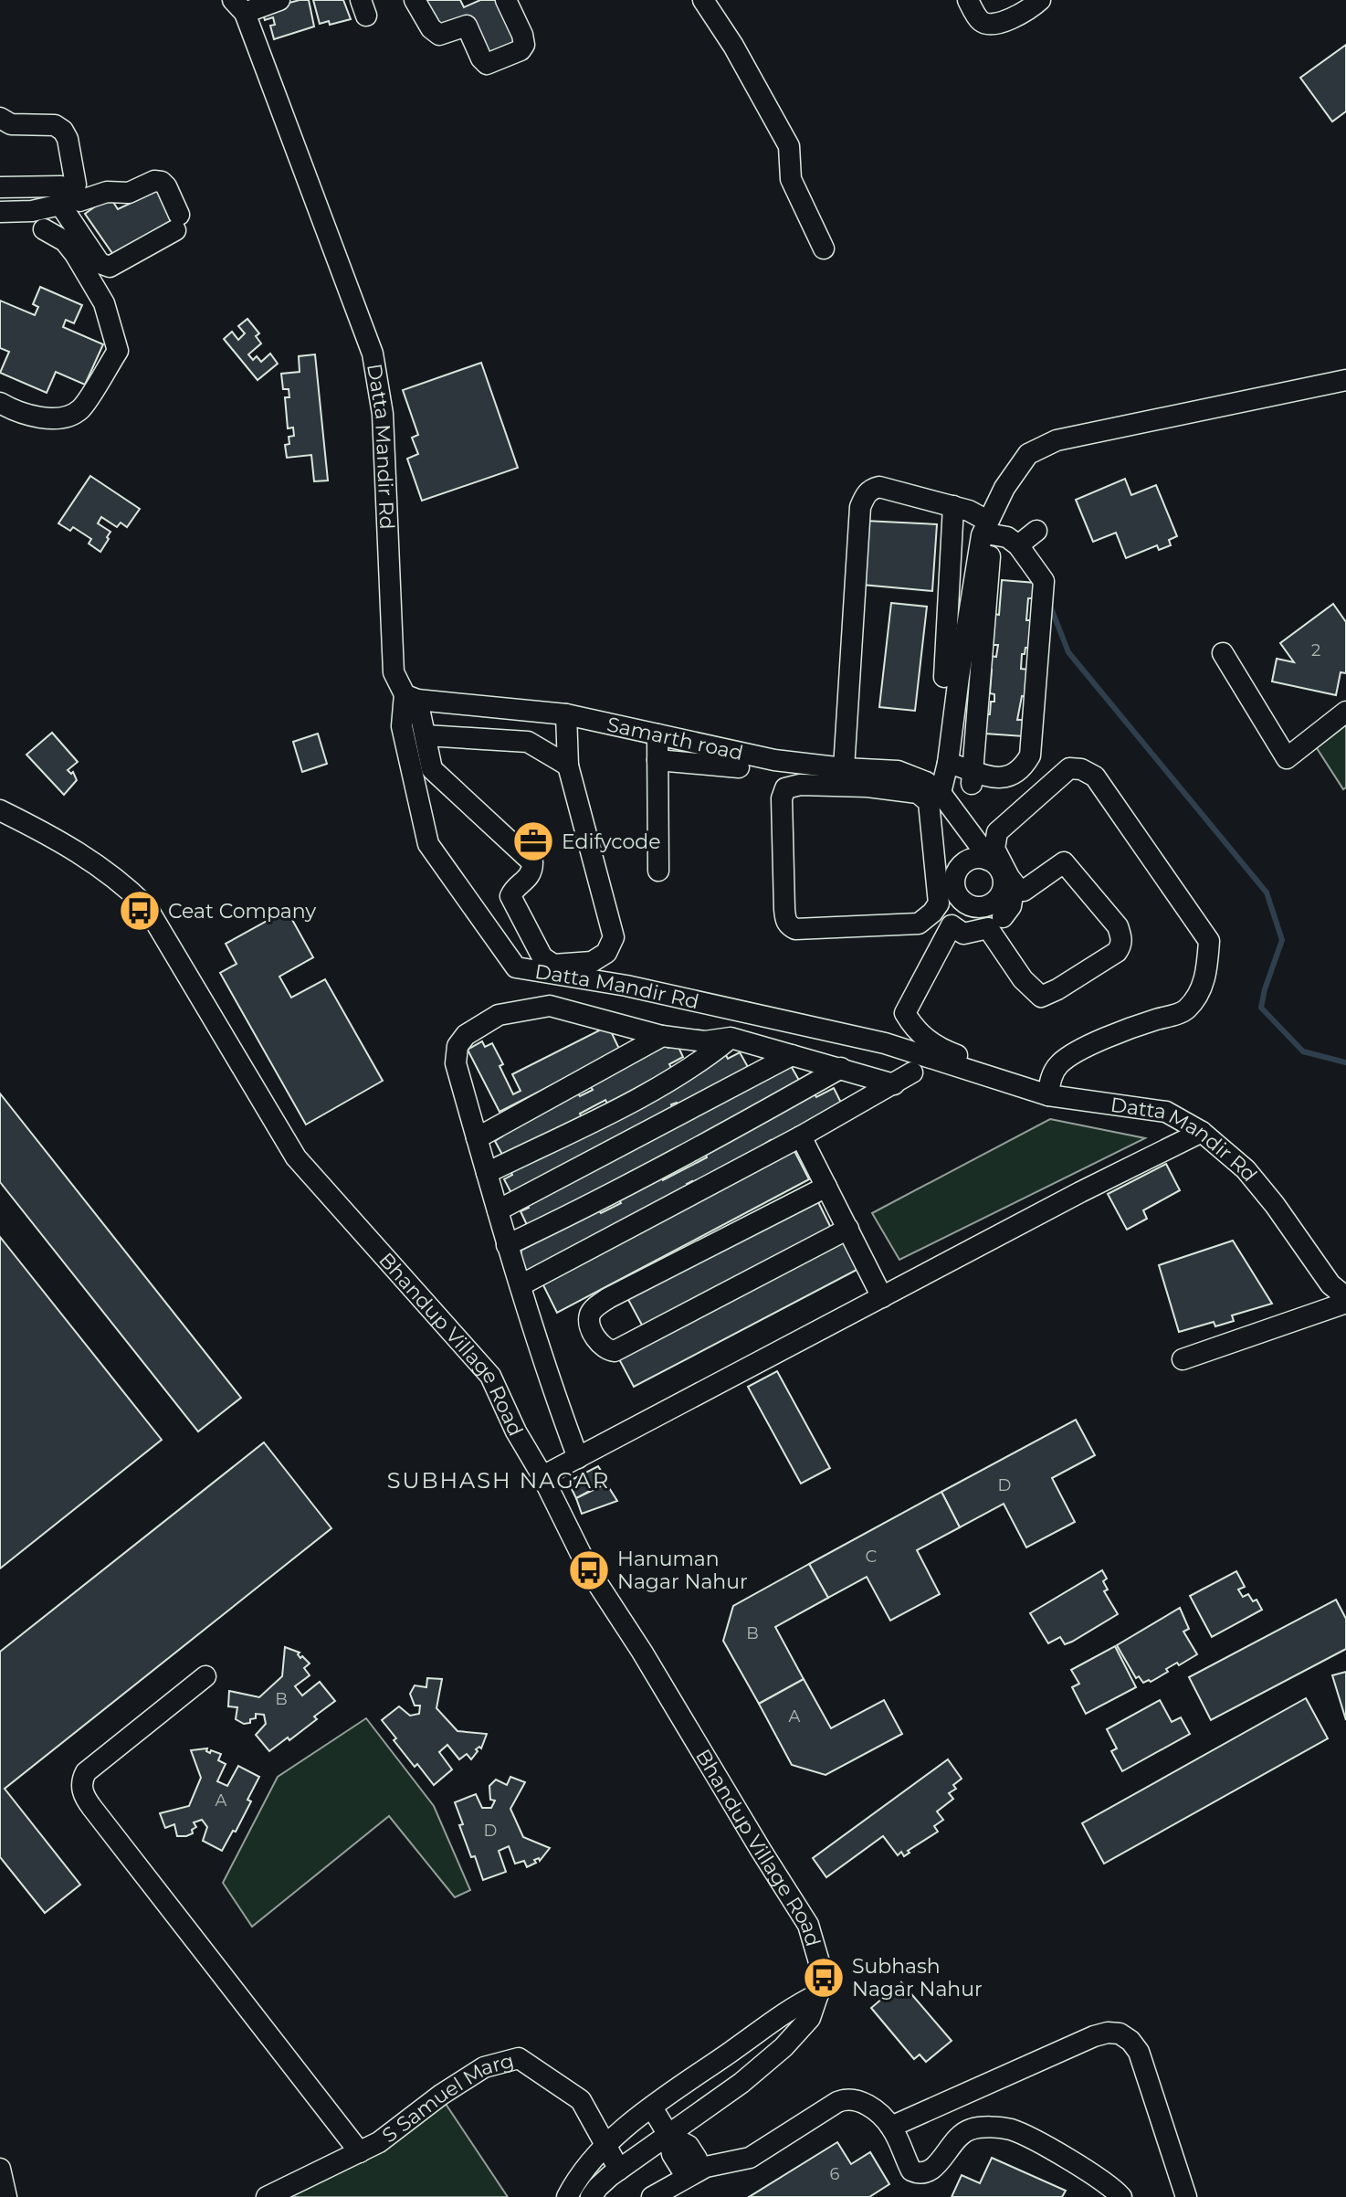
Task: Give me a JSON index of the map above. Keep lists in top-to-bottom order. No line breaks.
{"streets":{"street":["Datta Mandir Rd","Samarth road","Bhandup Village Road","S Samuel Marg"]},"crossings":[["Datta Mandir Rd","Samarth road"],["Bhandup Village Road","S Samuel Marg"]],"districts":["SUBHASH NAGAR"],"places":{"office":["Edifycode"],"bus stop":["Ceat Company","Hanuman Nagar Nahur","Subhash Nagar Nahur"]},"house_numbers":["2","D","C","B","B","A","A","D","6"]}
